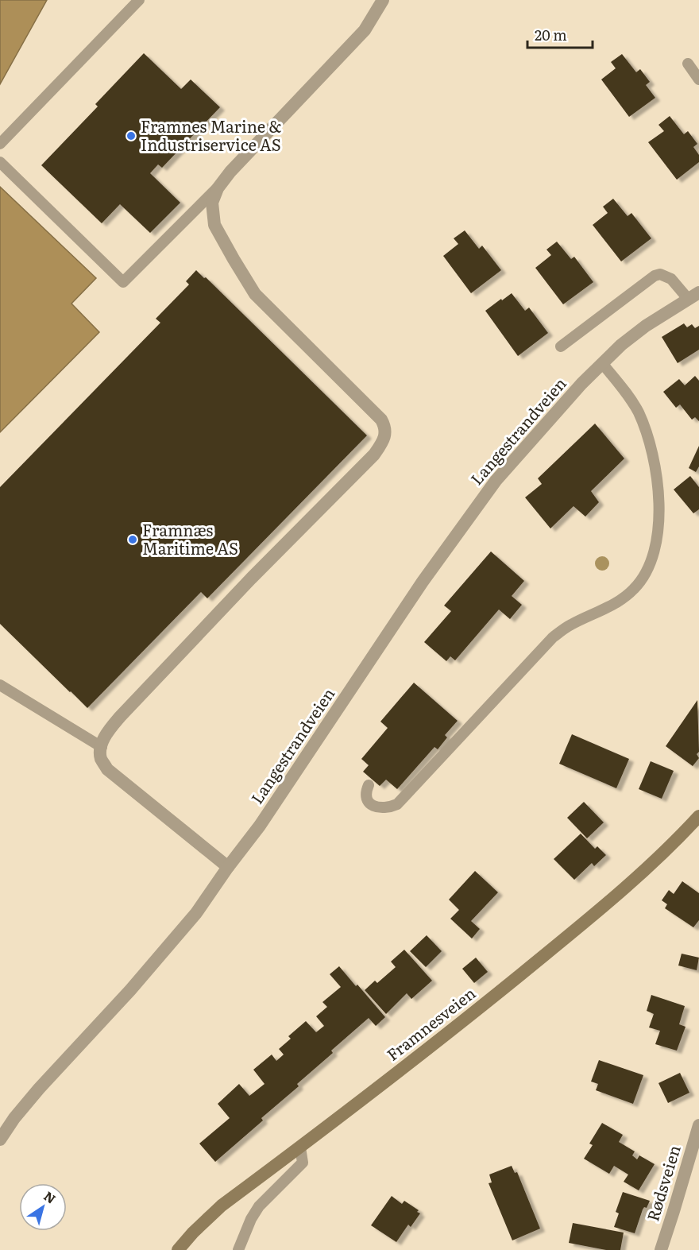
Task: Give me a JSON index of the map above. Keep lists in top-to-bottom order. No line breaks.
{"streets":{"main road":["Framnesveien"],"street":["Langestrandveien","Rødsveien"]},"places":["Framnes Marine & Industriservice AS","Framnæs Maritime AS"],"scale_bar":"20 m","north":"top right"}
